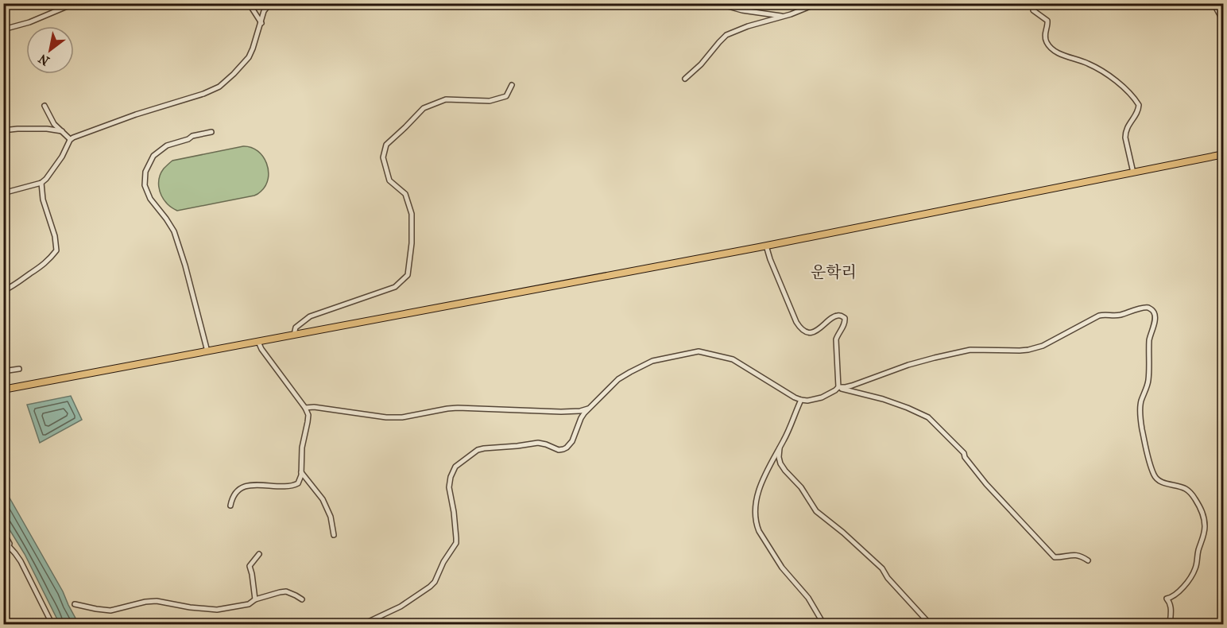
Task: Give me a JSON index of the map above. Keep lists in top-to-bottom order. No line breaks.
{"districts":["운학리"],"north":"bottom left"}
